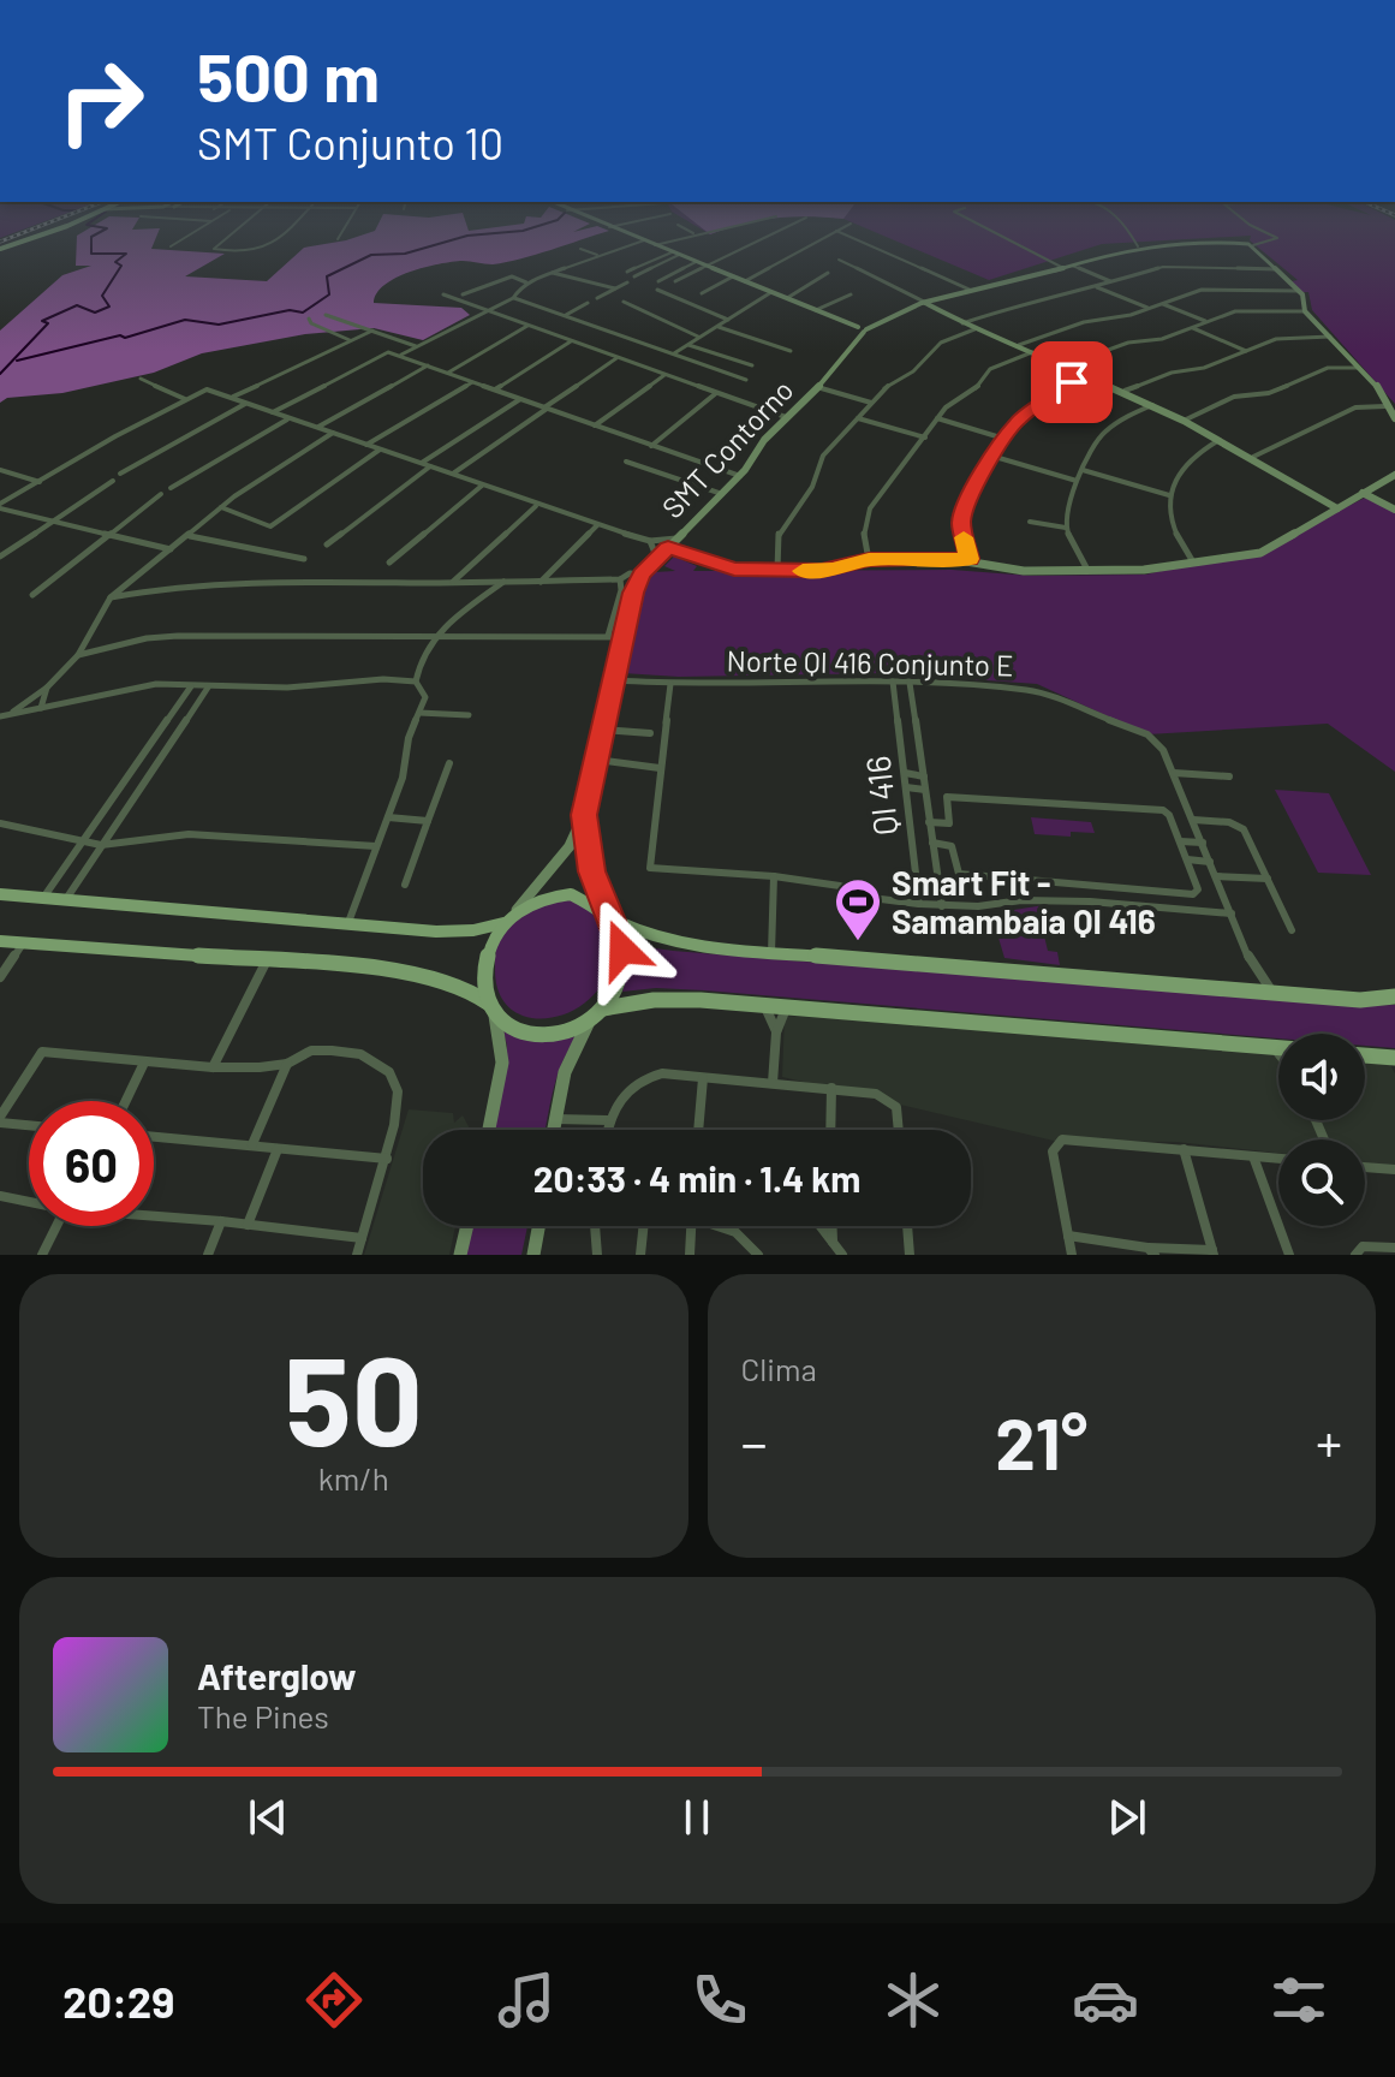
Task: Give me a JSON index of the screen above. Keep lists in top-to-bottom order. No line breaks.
{"streets":{"street":["SMT Contorno","Norte QI 416 Conjunto E","QI 416"]},"crossings":[["SMT Contorno","Norte QI 416 Conjunto E"],["Norte QI 416 Conjunto E","QI 416"]],"places":{"sports":["Smart Fit - Samambaia QI 416"]},"page":{"turn":["500 m","SMT Conjunto 10"],"limit":"60","trip":"20:33 · 4 min · 1.4 km","tile":[["50","km/h"],"Clima"],"heat":["−","21°","+"],"song":["Afterglow","The Pines"],"tabs":"20:29"}}
